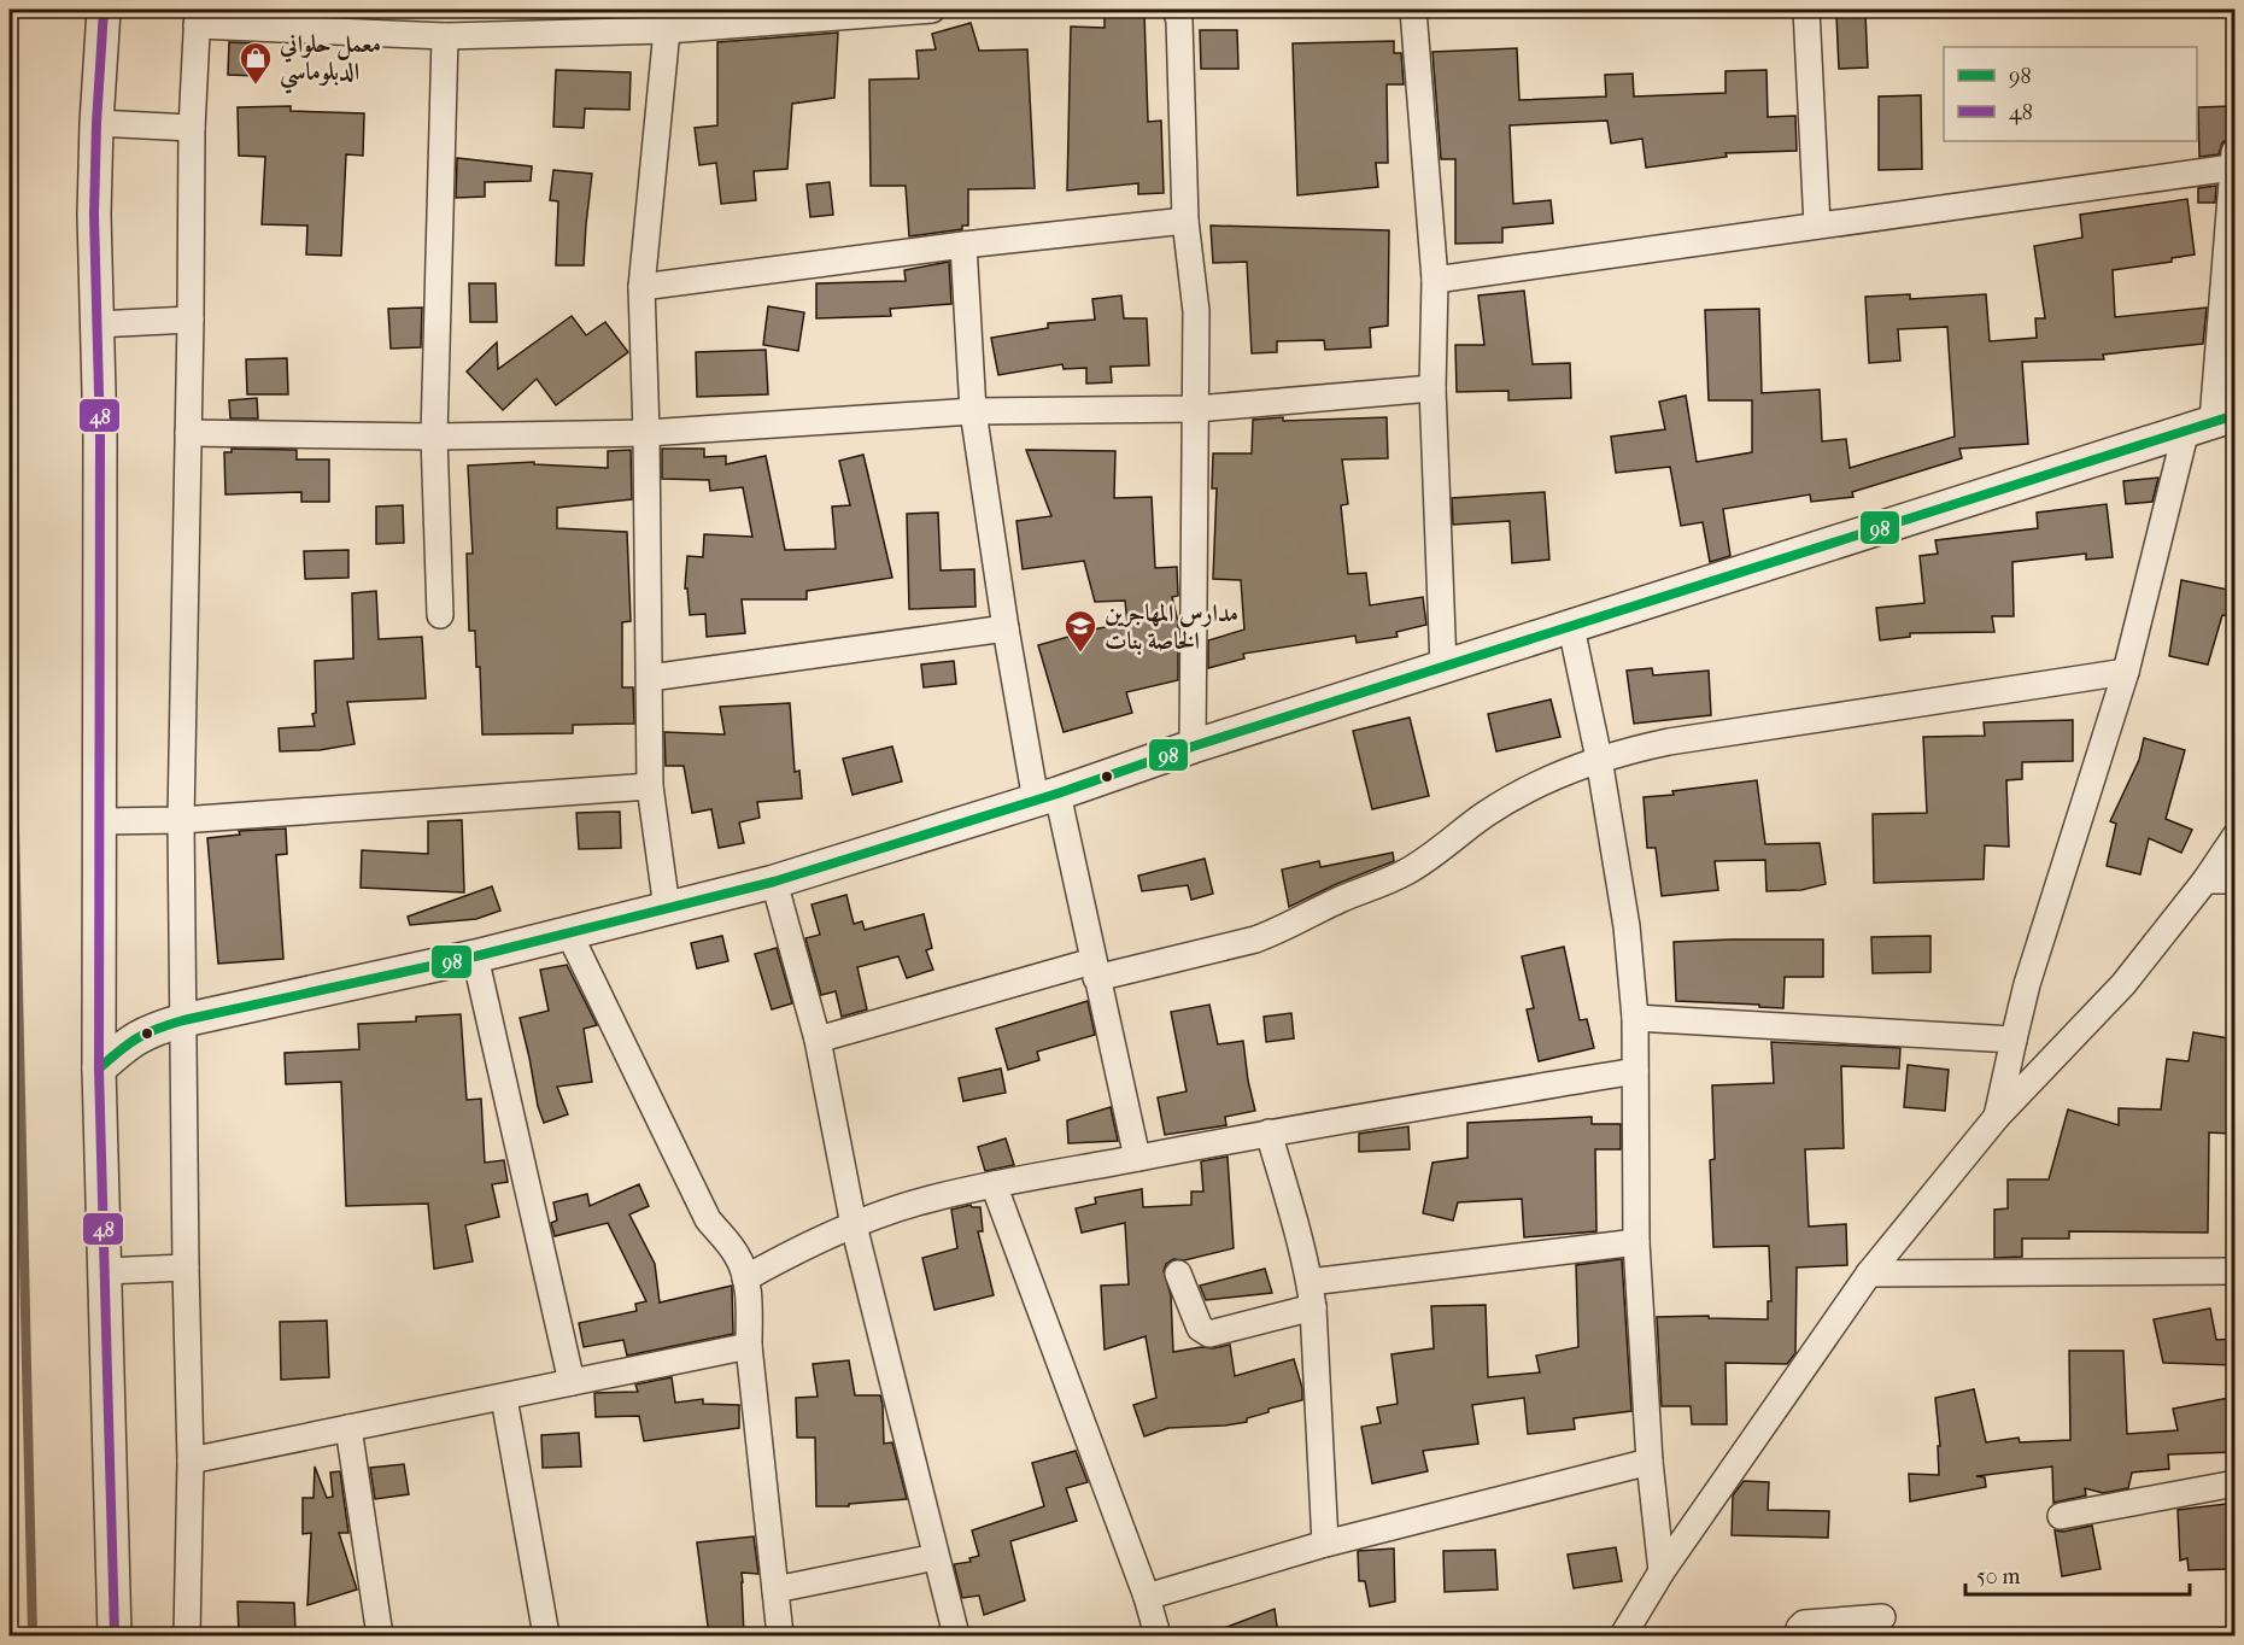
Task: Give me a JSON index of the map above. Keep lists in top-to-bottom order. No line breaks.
{"places":{"shop":["معمل حلواني الدبلوماسي"],"school or university":["مدارس المهاجرين الخاصة بنات"]},"lines":["transit line 48","transit line 98"],"legend":["98","48"],"scale_bar":"50 m"}
